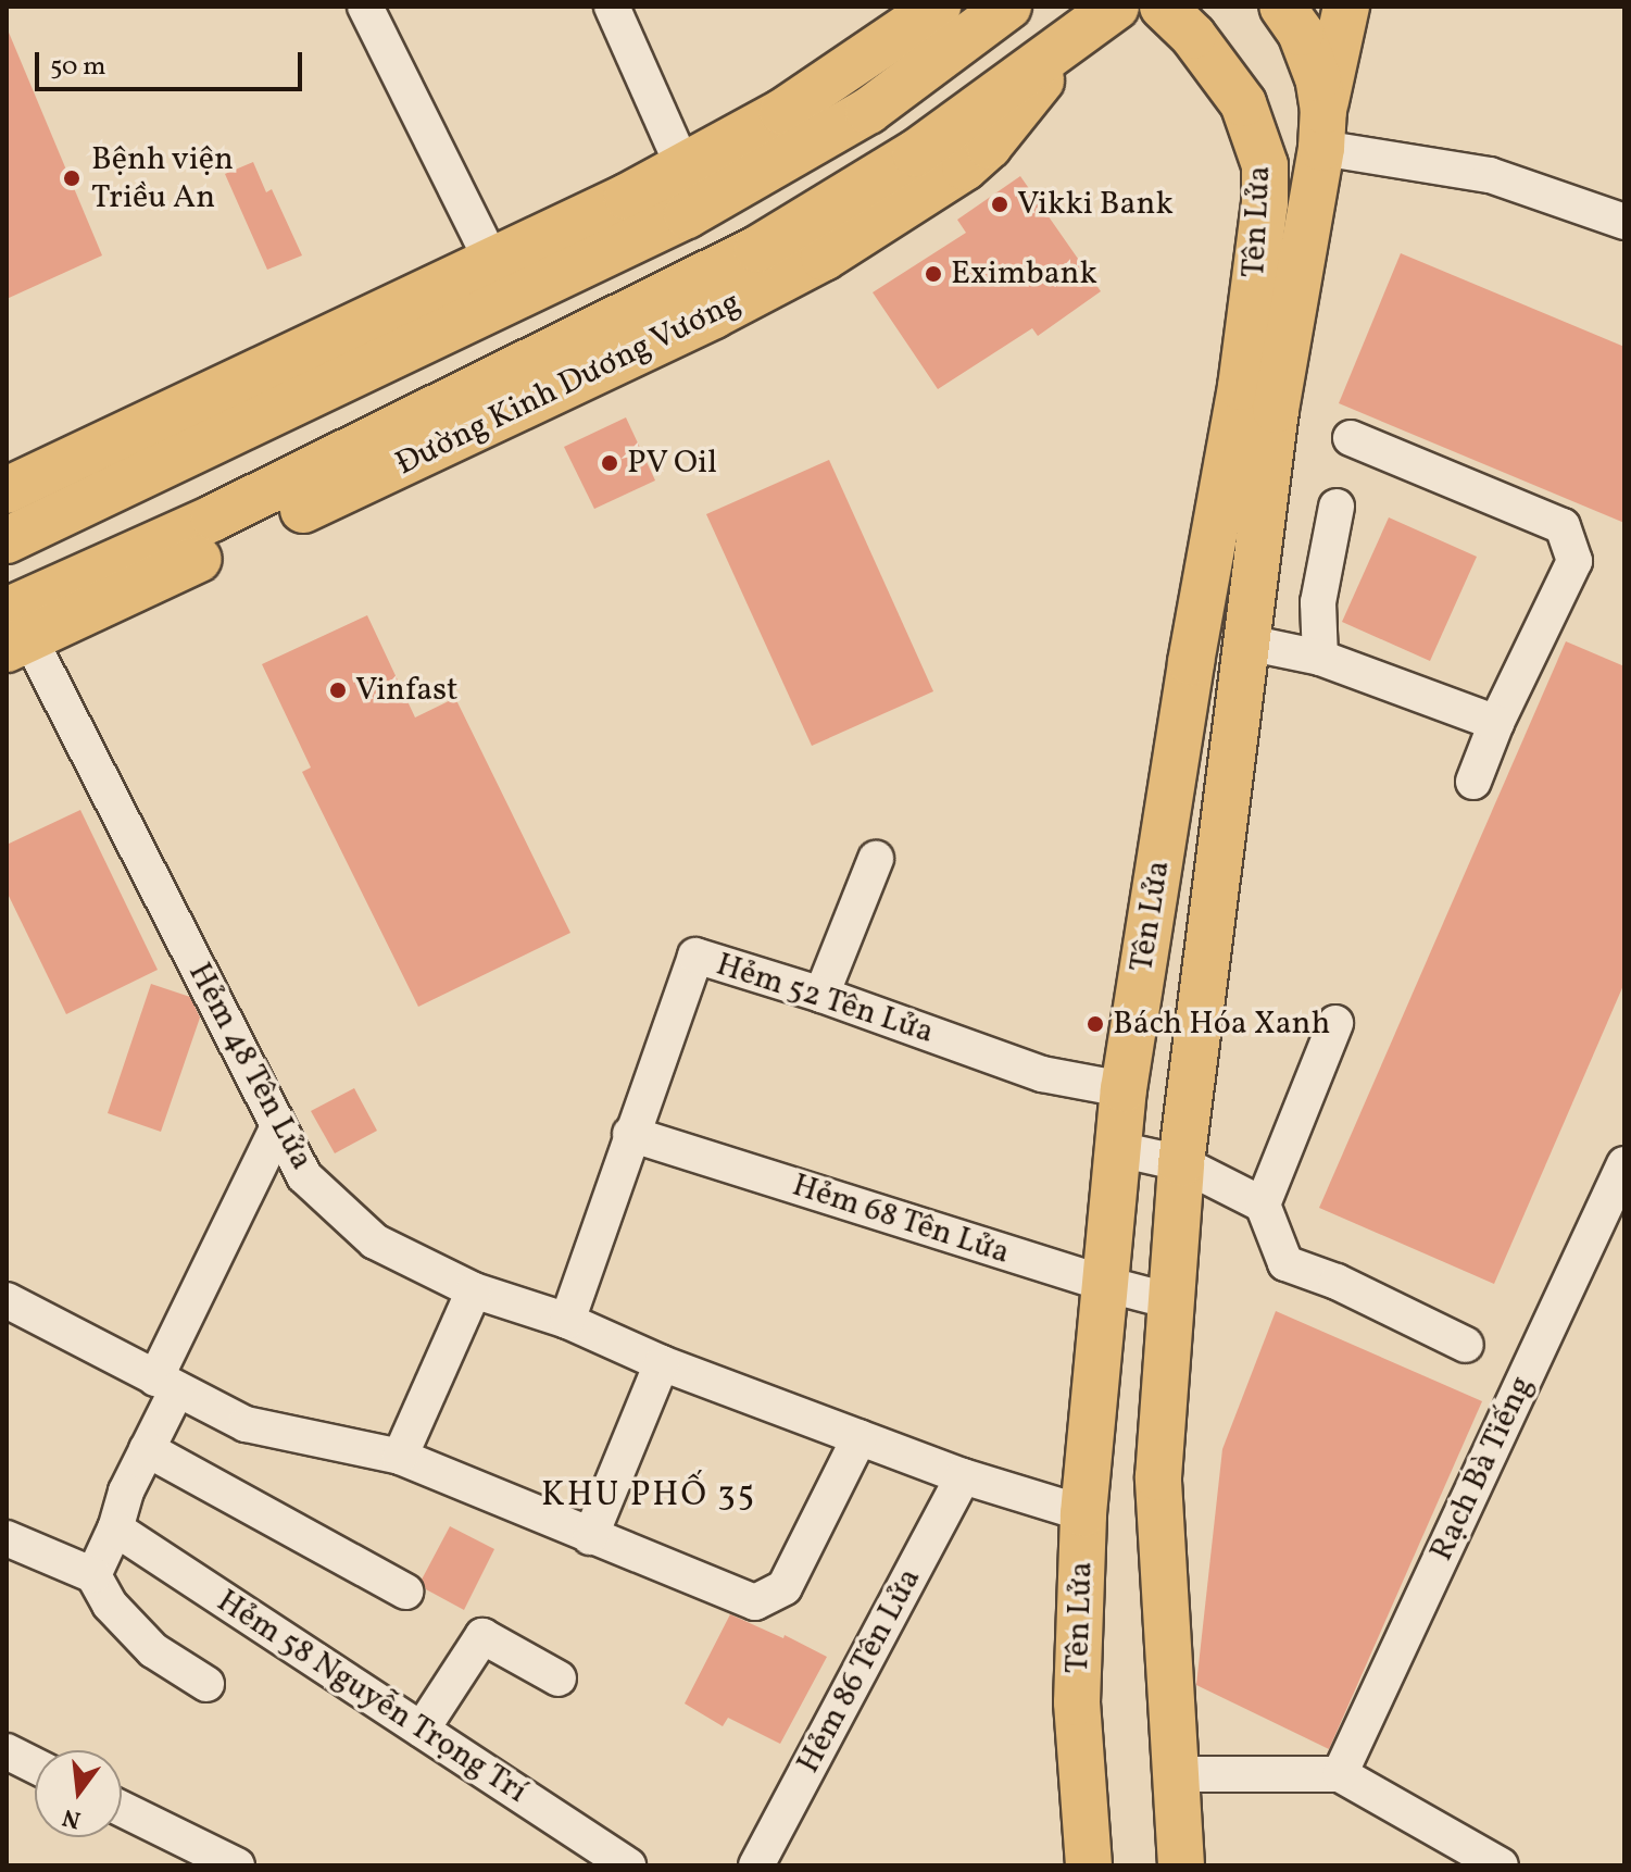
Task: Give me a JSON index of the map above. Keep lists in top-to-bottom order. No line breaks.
{"streets":{"main road":["Tên Lửa","Đường Kinh Dương Vương"],"street":["Hẻm 52 Tên Lửa","Hẻm 48 Tên Lửa","Hẻm 68 Tên Lửa","Rạch Bà Tiếng","Hẻm 86 Tên Lửa","Hẻm 58 Nguyễn Trọng Trí"]},"crossings":[["Tên Lửa","Hẻm 52 Tên Lửa"],["Tên Lửa","Hẻm 68 Tên Lửa"],["Đường Kinh Dương Vương","Hẻm 48 Tên Lửa"],["Hẻm 52 Tên Lửa","Hẻm 48 Tên Lửa"],["Hẻm 52 Tên Lửa","Hẻm 68 Tên Lửa"]],"districts":["KHU PHỐ 35"],"places":["Bệnh viện Triều An","Vikki Bank","Eximbank","PV Oil","Vinfast","Bách Hóa Xanh"],"scale_bar":"50 m","north":"bottom"}
